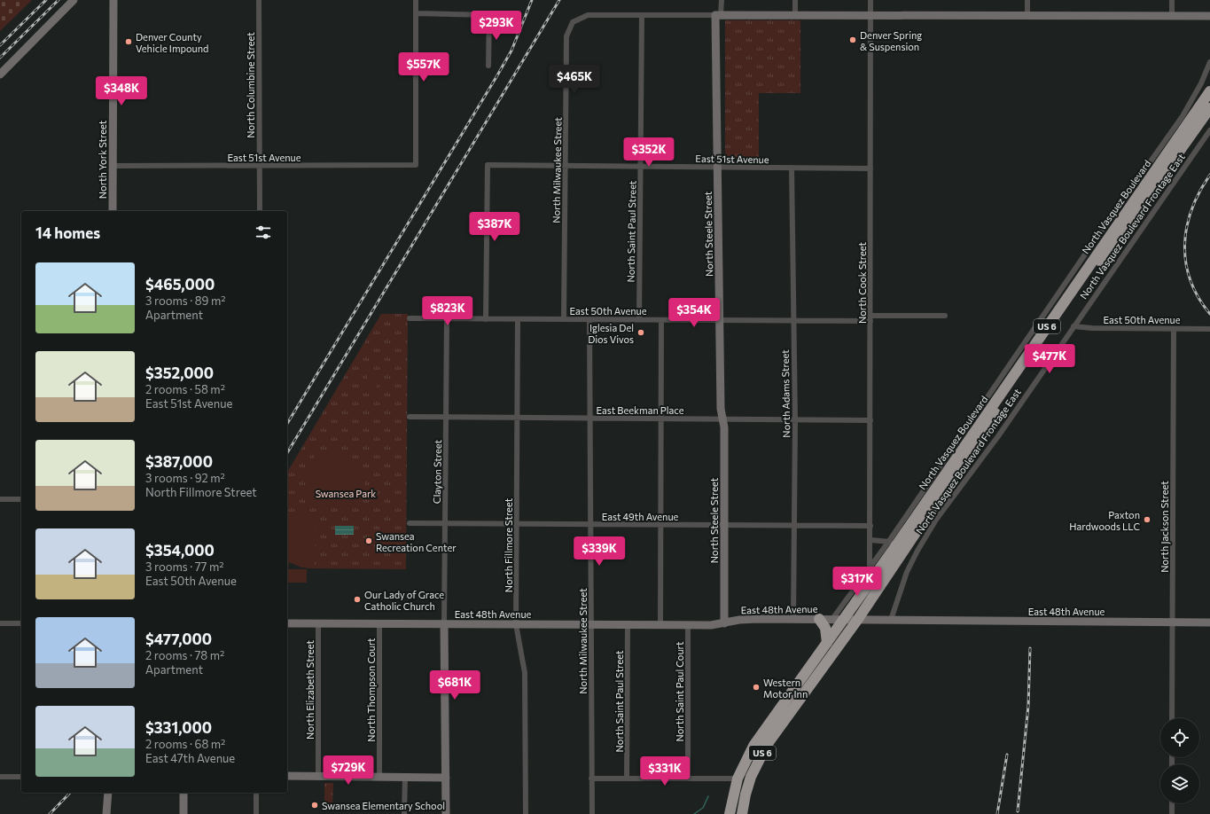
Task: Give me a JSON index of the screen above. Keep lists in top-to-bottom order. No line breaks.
{"streets":{"highway":["North Vasquez Boulevard","US 6"],"street":["North Columbine Street","East 51st Avenue","North York Street","North Milwaukee Street","North Vasquez Boulevard Frontage East","North Saint Paul Street","North Steele Street","North Cook Street","East 50th Avenue","North Adams Street","East Beekman Place","Clayton Street","East 49th Avenue","North Jackson Street","North Fillmore Street","East 48th Avenue","North Elizabeth Street","North Thompson Court","North Saint Paul Court"]},"crossings":[["North Columbine Street","East 51st Avenue"],["East 51st Avenue","North York Street"],["East 51st Avenue","North Milwaukee Street"],["East 51st Avenue","North Saint Paul Street"],["East 51st Avenue","North Steele Street"],["East 51st Avenue","North Cook Street"],["East 51st Avenue","East 50th Avenue"],["East 51st Avenue","North Adams Street"],["North Milwaukee Street","North Saint Paul Street"],["North Milwaukee Street","East 50th Avenue"],["North Milwaukee Street","East Beekman Place"],["North Milwaukee Street","East 49th Avenue"],["North Milwaukee Street","East 48th Avenue"],["North Vasquez Boulevard","East 48th Avenue"],["North Vasquez Boulevard Frontage East","East 50th Avenue"],["North Vasquez Boulevard Frontage East","East 48th Avenue"],["North Saint Paul Street","East 50th Avenue"],["North Saint Paul Street","East 48th Avenue"],["North Steele Street","East 50th Avenue"],["North Steele Street","East Beekman Place"],["North Steele Street","East 49th Avenue"],["North Steele Street","East 48th Avenue"],["North Cook Street","East 50th Avenue"],["North Cook Street","East Beekman Place"],["North Cook Street","East 49th Avenue"],["East 50th Avenue","North Adams Street"],["East 50th Avenue","Clayton Street"],["East 50th Avenue","North Jackson Street"],["East 50th Avenue","North Fillmore Street"],["North Adams Street","East Beekman Place"],["North Adams Street","East 49th Avenue"],["North Adams Street","East 48th Avenue"],["East Beekman Place","Clayton Street"],["East Beekman Place","North Fillmore Street"],["Clayton Street","East 49th Avenue"],["Clayton Street","East 48th Avenue"],["East 49th Avenue","North Fillmore Street"],["North Jackson Street","East 48th Avenue"],["North Fillmore Street","East 48th Avenue"],["East 48th Avenue","North Elizabeth Street"],["East 48th Avenue","North Thompson Court"],["East 48th Avenue","North Saint Paul Court"]],"parks":["Swansea Park"],"places":["Denver Spring & Suspension","Denver County Vehicle Impound","Iglesia Del Dios Vivos","Paxton Hardwoods LLC","Swansea Recreation Center","Our Lady of Grace Catholic Church","Western Motor Inn","Swansea Elementary School"],"page":{"price":["$293K","$557K","$465K","$348K","$352K","$387K","$823K","$354K","$477K","$339K","$317K","$681K","$729K","$331K"],"heading":"14 homes","list":[{"name":"$465,000","note":"3 rooms · 89 m² · Apartment"},{"name":"$352,000","note":"2 rooms · 58 m² · East 51st Avenue"},{"name":"$387,000","note":"3 rooms · 92 m² · North Fillmore Street"},{"name":"$354,000","note":"3 rooms · 77 m² · East 50th Avenue"},{"name":"$477,000","note":"2 rooms · 78 m² · Apartment"},{"name":"$331,000","note":"2 rooms · 68 m² · East 47th Avenue"}]}}
